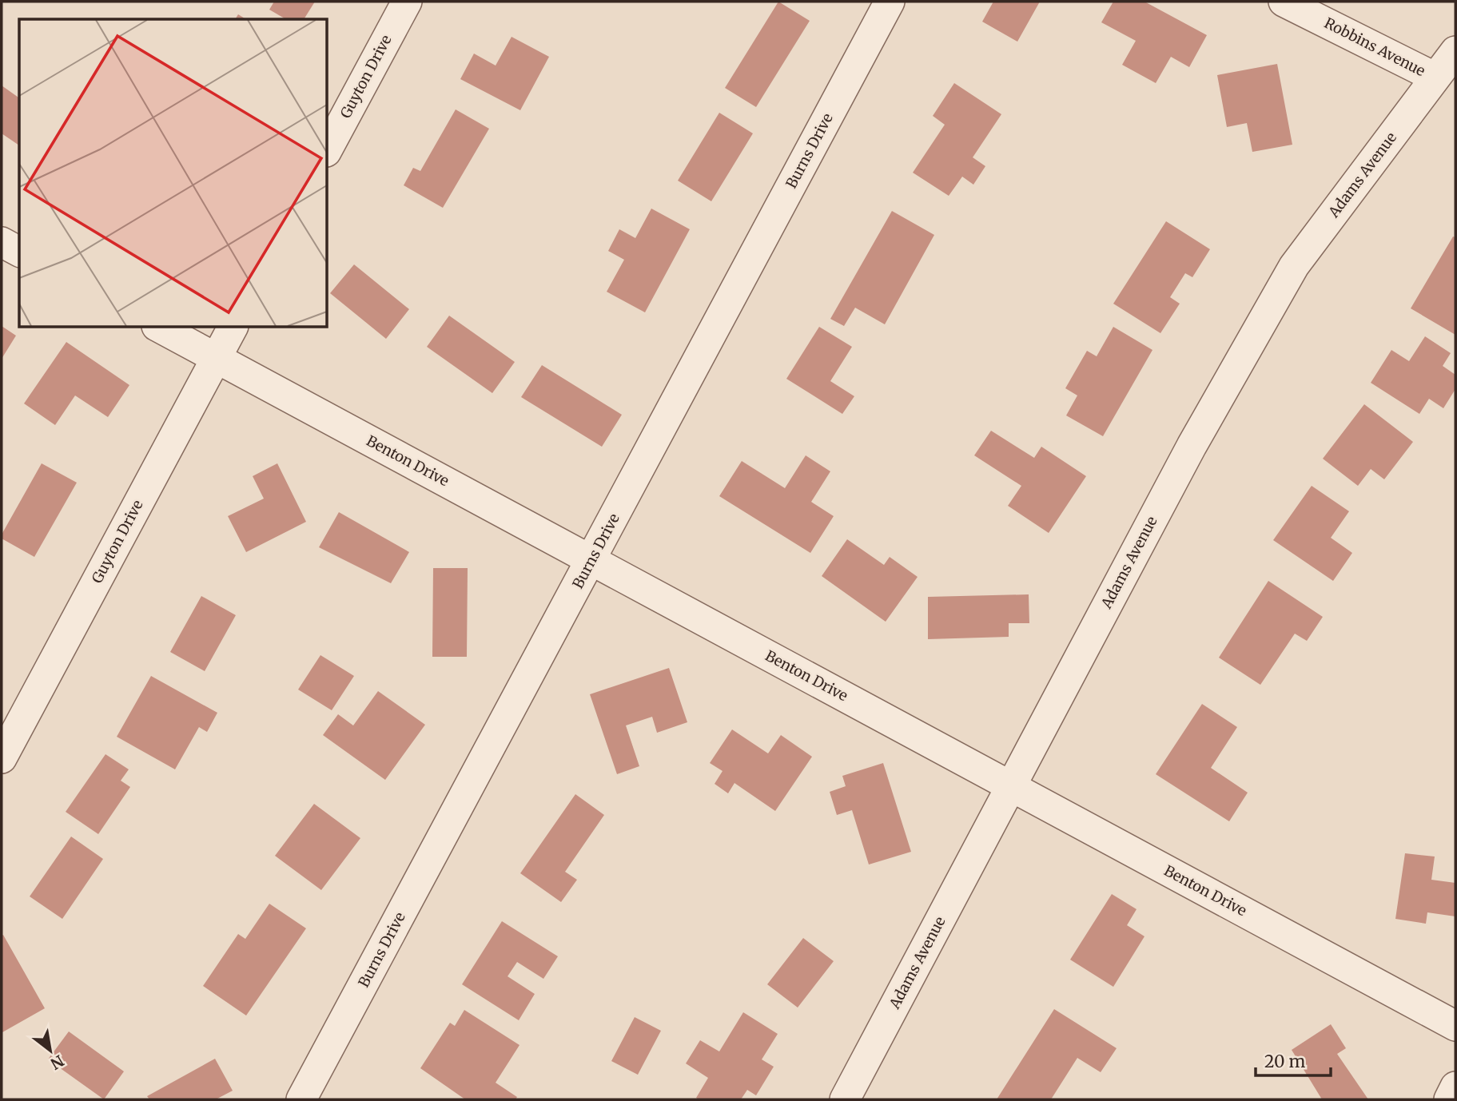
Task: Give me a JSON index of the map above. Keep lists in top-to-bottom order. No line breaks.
{"streets":{"street":["Robbins Avenue","Guyton Drive","Burns Drive","Adams Avenue","Benton Drive"]},"crossings":[["Robbins Avenue","Adams Avenue"],["Guyton Drive","Benton Drive"],["Burns Drive","Benton Drive"],["Adams Avenue","Benton Drive"]],"scale_bar":"20 m","north":"bottom right"}
